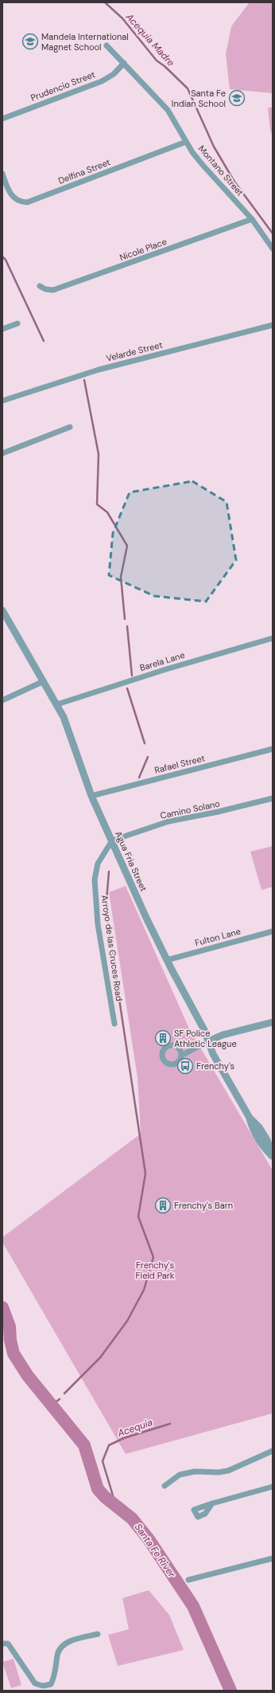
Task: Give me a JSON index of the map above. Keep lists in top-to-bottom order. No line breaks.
{"streets":{"street":["Prudencio Street","Montano Street","Delfina Street","Nicole Place","Velarde Street","Barela Lane","Rafael Street","Camino Solano","Agua Fria Street","Fulton Lane","Arroyo de las Cruces Road"]},"crossings":[["Prudencio Street","Montano Street"],["Montano Street","Delfina Street"],["Montano Street","Nicole Place"],["Barela Lane","Agua Fria Street"],["Rafael Street","Agua Fria Street"],["Camino Solano","Agua Fria Street"],["Camino Solano","Arroyo de las Cruces Road"],["Agua Fria Street","Fulton Lane"],["Agua Fria Street","Arroyo de las Cruces Road"]],"water":["Acequia Madre","Acequia","Santa Fe River"],"parks":["Frenchy's Field Park"],"places":{"school or university":["Mandela International Magnet School","Santa Fe Indian School"],"building":["SF Police Athletic League","Frenchy's Barn"],"bus stop":["Frenchy's"]}}
